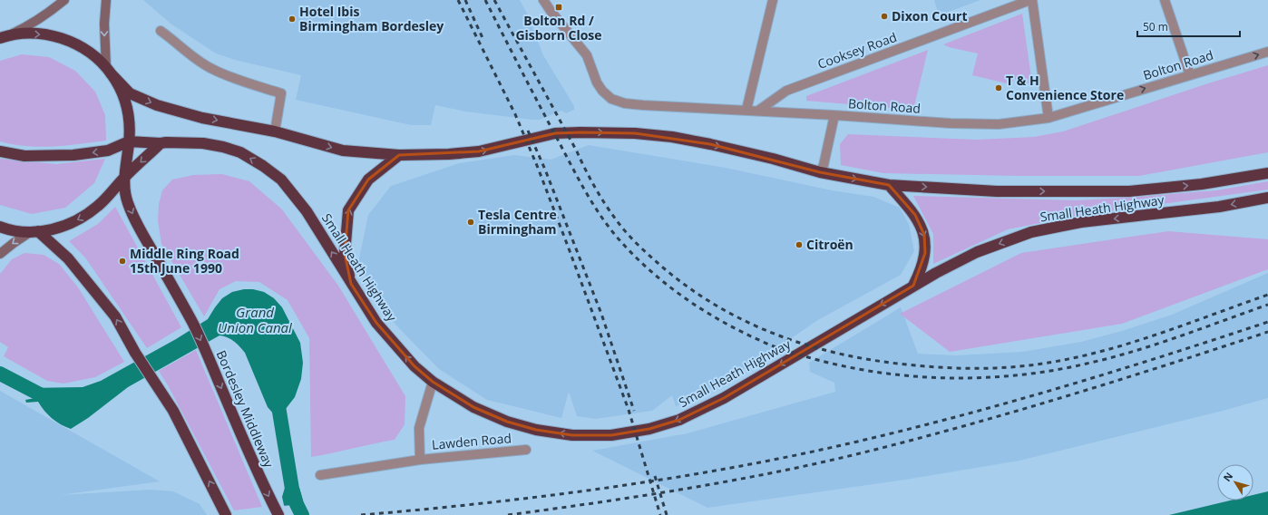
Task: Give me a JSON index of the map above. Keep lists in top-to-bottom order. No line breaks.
{"streets":{"highway":["Small Heath Highway","Bordesley Middleway"],"street":["Cooksey Road","Bolton Road","Lawden Road"]},"crossings":[["Cooksey Road","Bolton Road"],["Small Heath Highway","Bordesley Middleway"],["Small Heath Highway","Lawden Road"]],"water":["Grand Union Canal"],"places":{"transit":["Bolton Rd / Gisborn Close"],"other":["Dixon Court","Hotel Ibis Birmingham Bordesley","T & H Convenience Store","Tesla Centre Birmingham","Citroën","Middle Ring Road 15th June 1990"]},"scale_bar":"50 m","north":"top left"}
